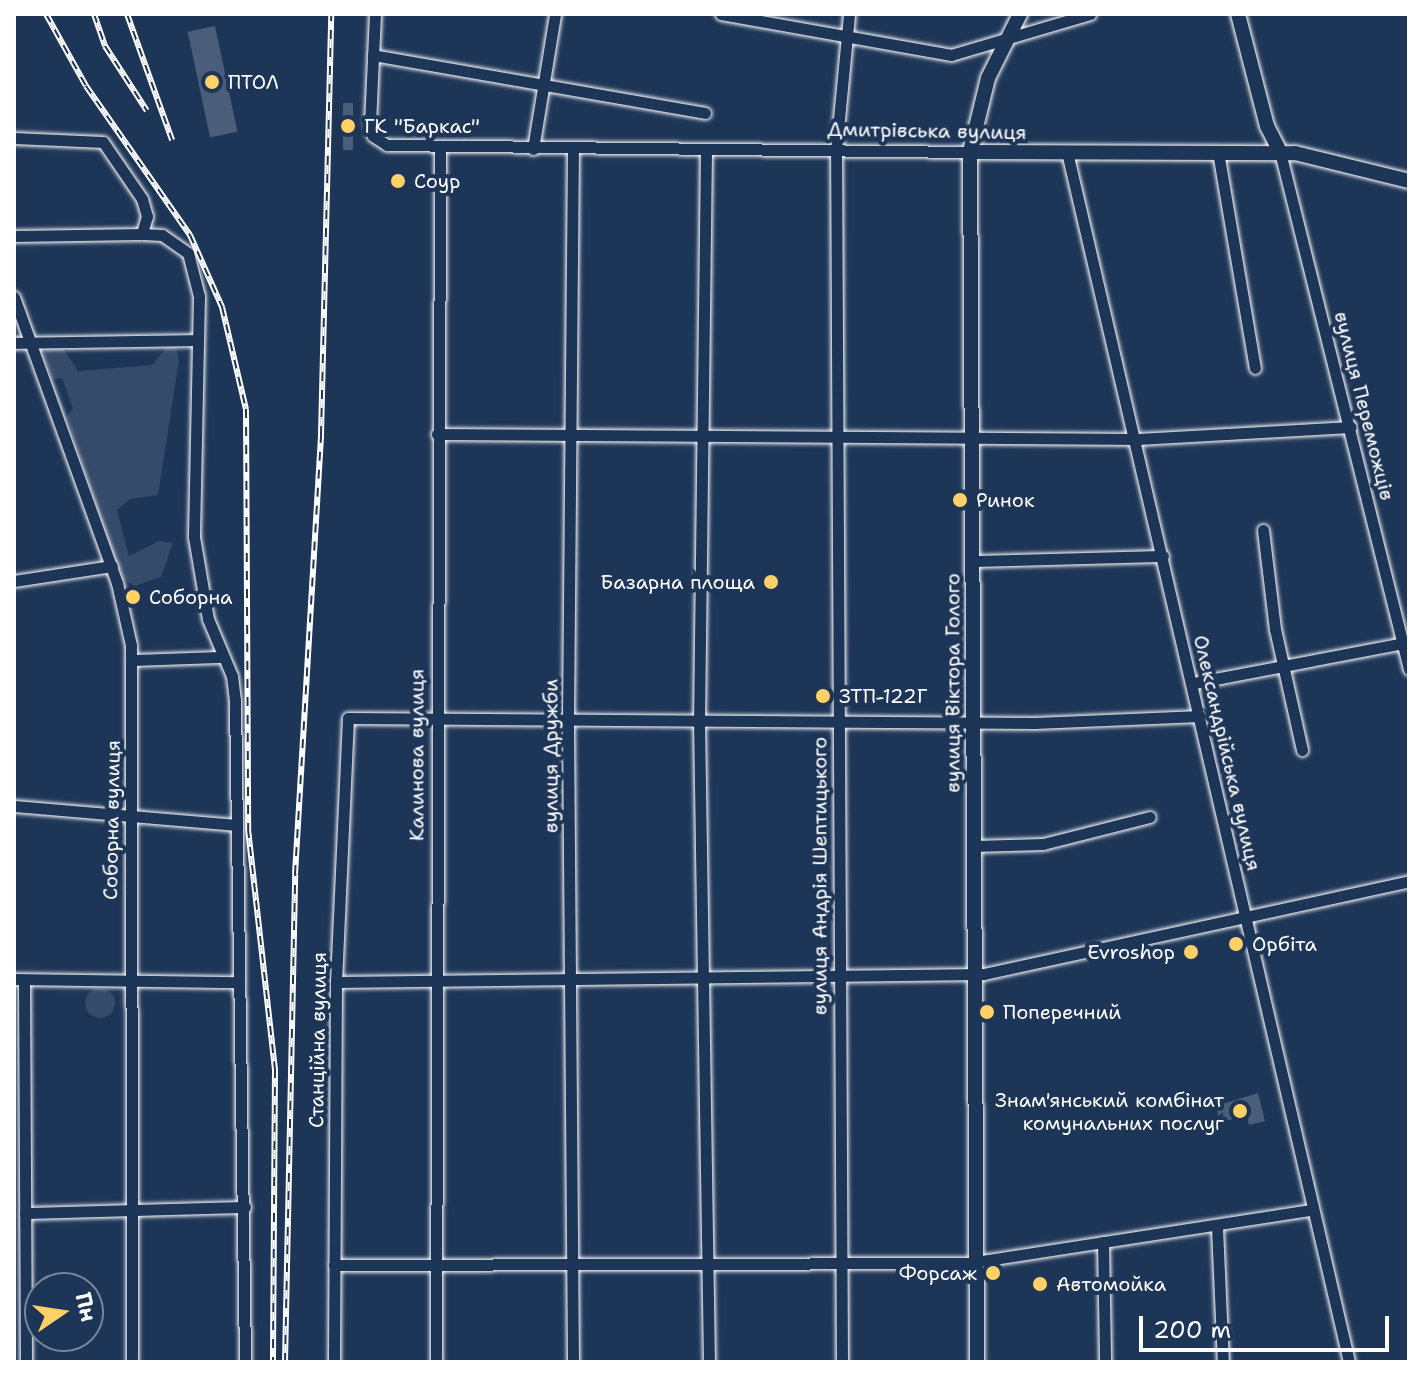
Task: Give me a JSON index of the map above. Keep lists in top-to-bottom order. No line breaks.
{"streets":{"main road":["Дмитрівська вулиця","вулиця Віктора Голого"],"street":["вулиця Переможців","Олександрійська вулиця","Калинова вулиця","вулиця Дружби","Соборна вулиця","вулиця Андрія Шептицького","Станційна вулиця"]},"crossings":[["Дмитрівська вулиця","вулиця Переможців"],["Дмитрівська вулиця","вулиця Віктора Голого"],["Дмитрівська вулиця","Олександрійська вулиця"],["Дмитрівська вулиця","Калинова вулиця"],["Дмитрівська вулиця","вулиця Дружби"],["Дмитрівська вулиця","вулиця Андрія Шептицького"],["Калинова вулиця","Станційна вулиця"]],"places":["ПТОЛ","ГК \"Баркас\"","Соур","Ринок","Базарна площа","Соборна","ЗТП-122Г","Орбіта","Evroshop","Поперечний","Знам'янський комбінат комунальних послуг","Форсаж","Автомойка"],"scale_bar":"200 m","north":"right"}
